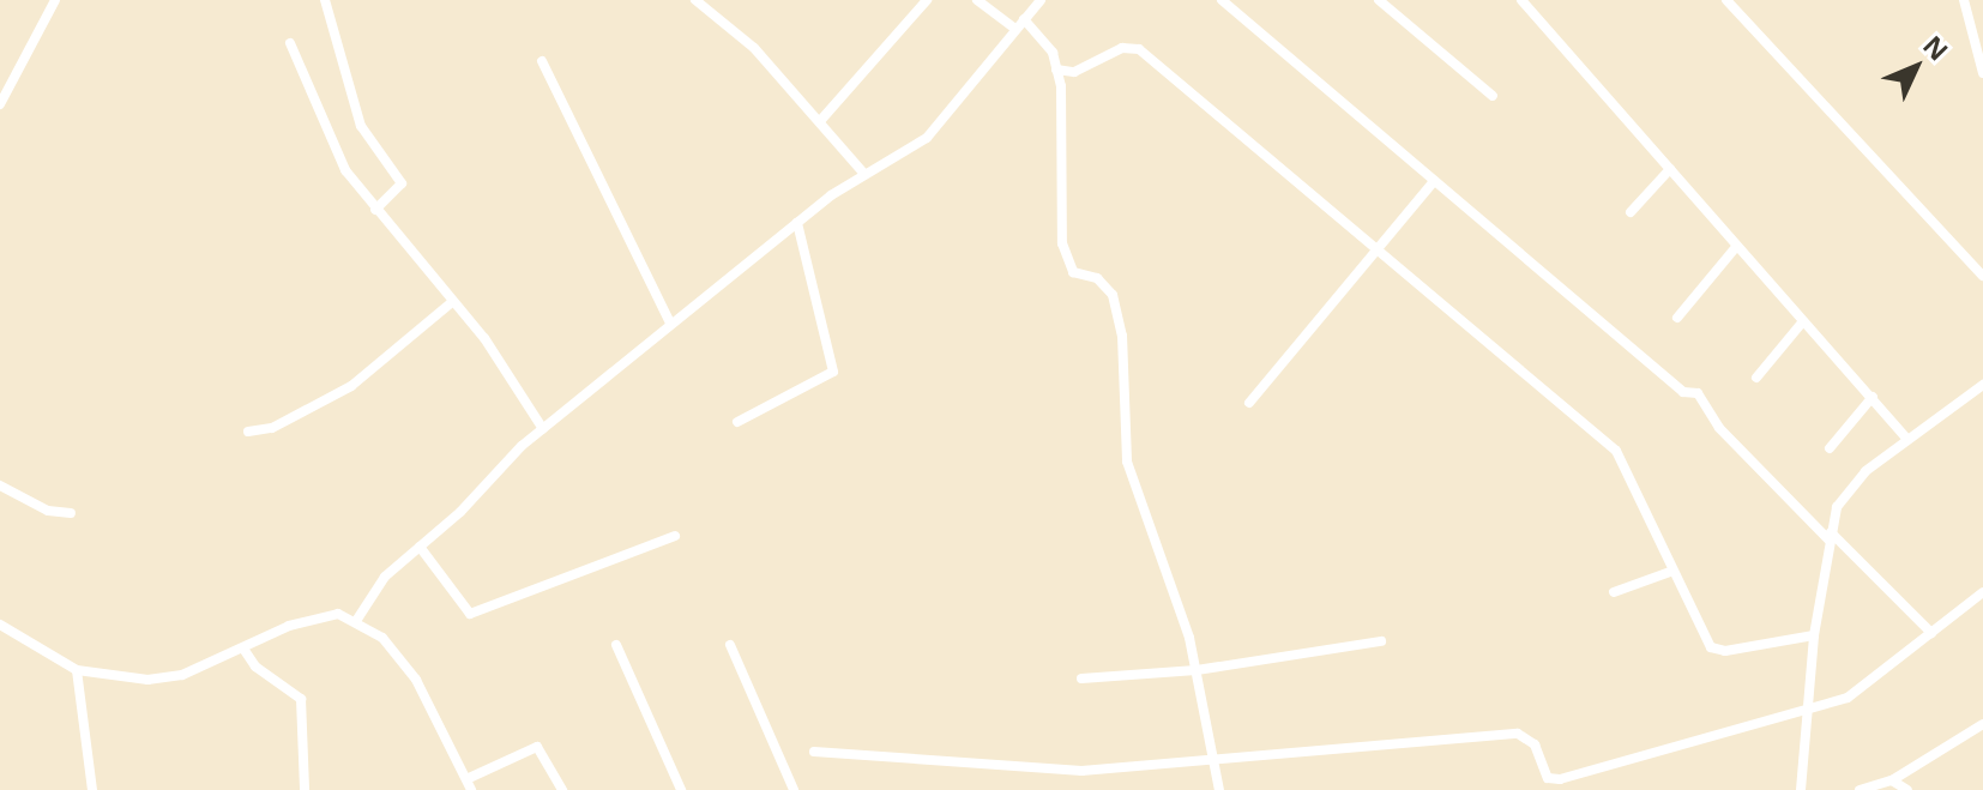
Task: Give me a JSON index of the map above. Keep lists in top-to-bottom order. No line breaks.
{"north":"top right"}
